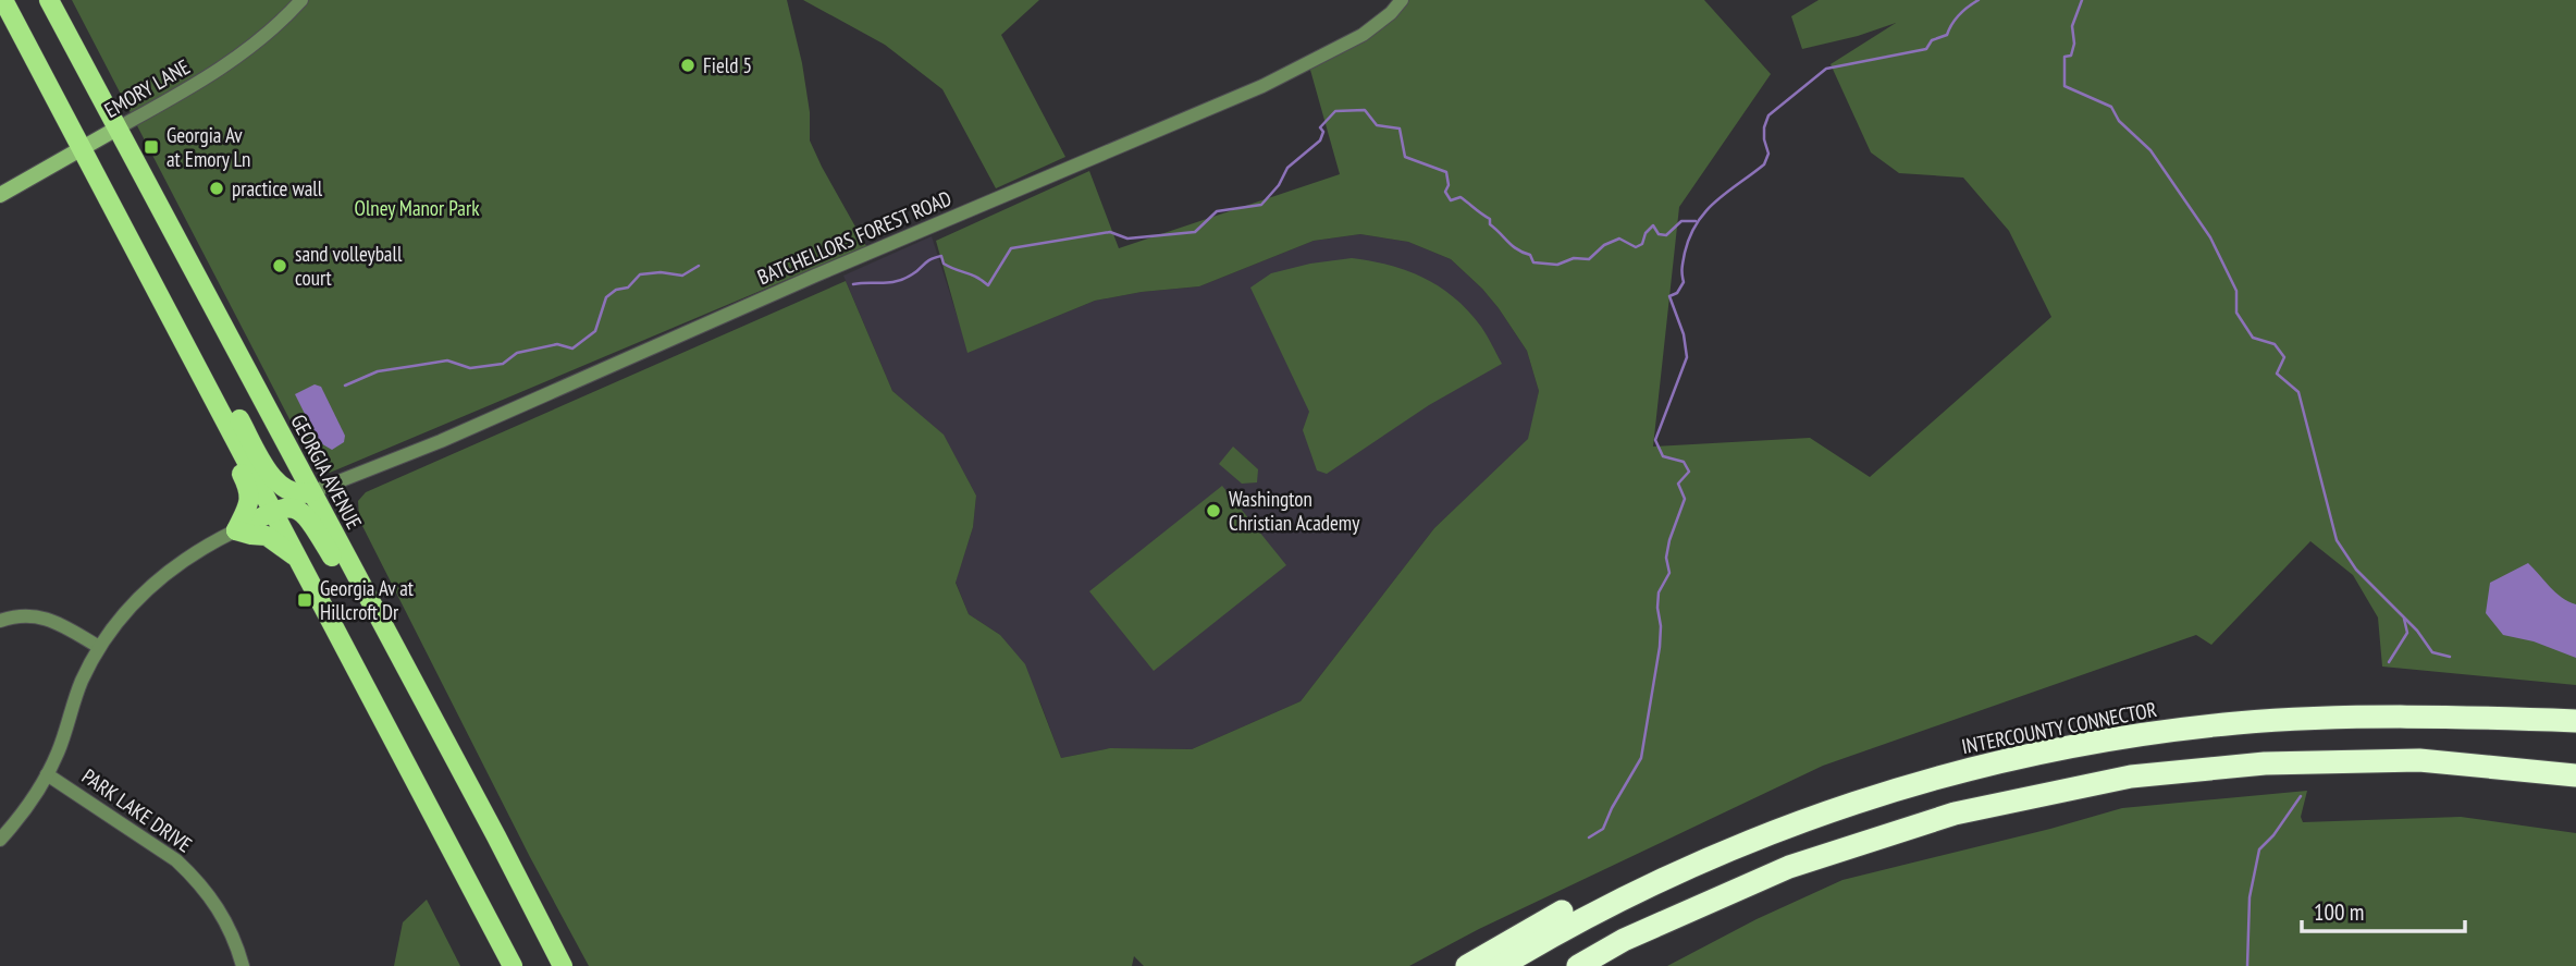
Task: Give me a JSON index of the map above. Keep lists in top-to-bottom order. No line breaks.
{"streets":{"highway":["INTERCOUNTY CONNECTOR"],"main road":["GEORGIA AVENUE"],"street":["EMORY LANE","BATCHELLORS FOREST ROAD","PARK LAKE DRIVE"]},"crossings":[["EMORY LANE","GEORGIA AVENUE"],["BATCHELLORS FOREST ROAD","GEORGIA AVENUE"]],"parks":["Olney Manor Park"],"places":{"other":["Field 5","practice wall","sand volleyball court","Washington Christian Academy"],"transit":["Georgia Av at Emory Ln","Georgia Av at Hillcroft Dr"]},"scale_bar":"100 m"}
